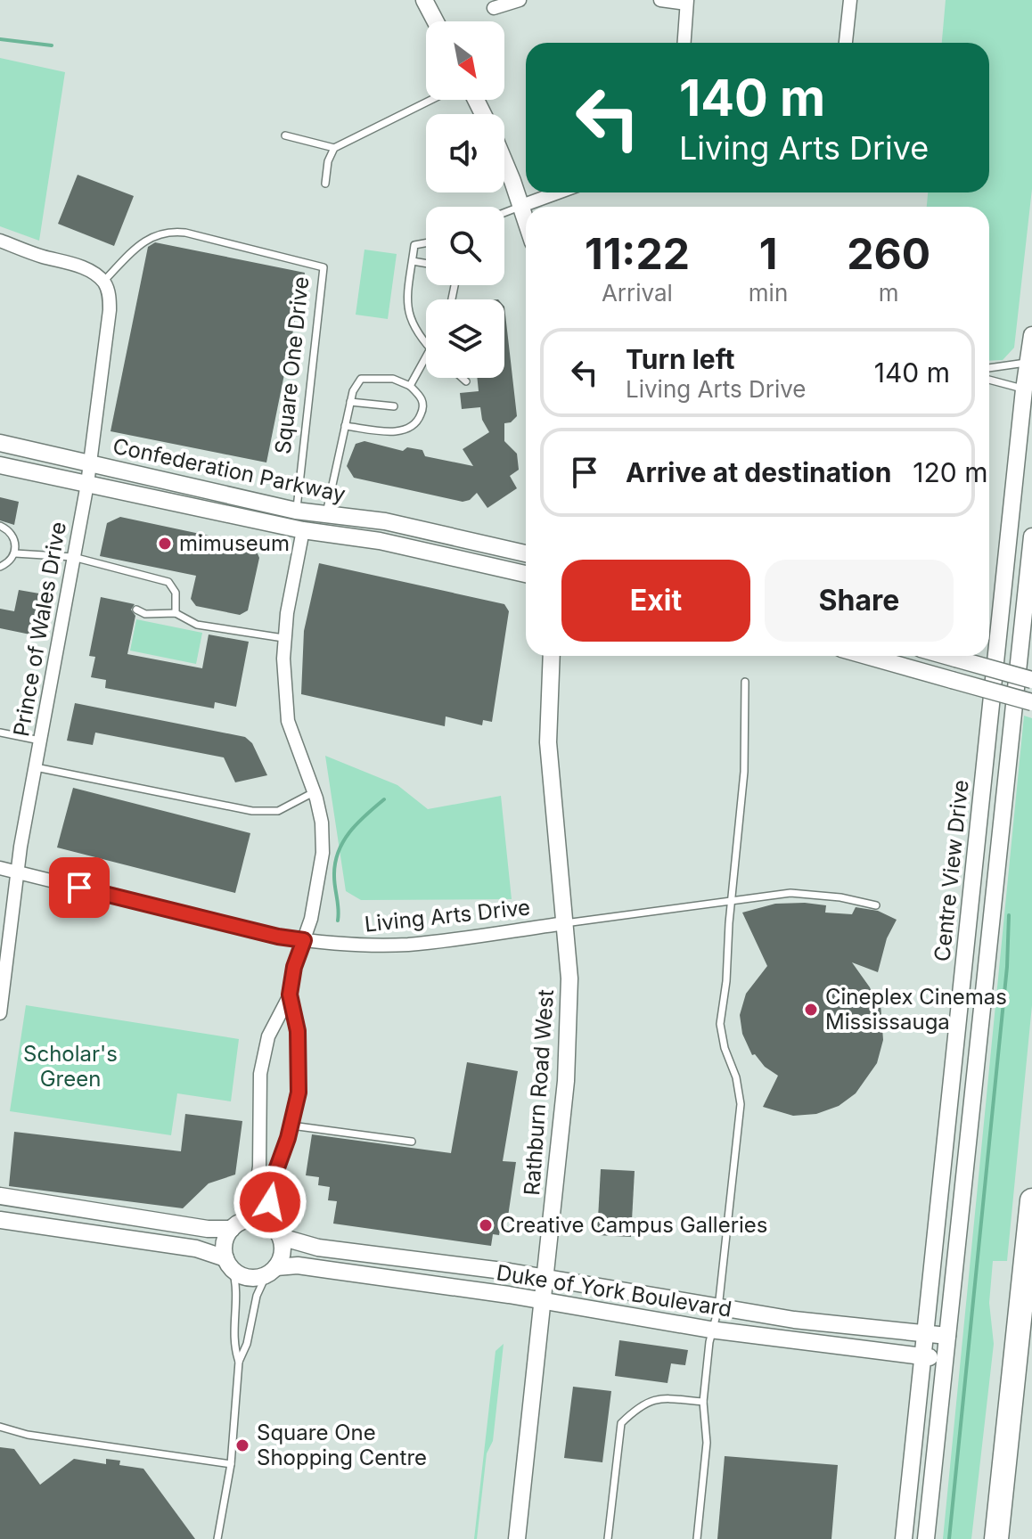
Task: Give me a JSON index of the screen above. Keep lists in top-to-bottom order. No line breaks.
{"streets":{"street":["Confederation Parkway","Prince of Wales Drive","Centre View Drive","Living Arts Drive","Rathburn Road West","Duke of York Boulevard"],"lane":["Square One Drive"]},"crossings":[["Square One Drive","Confederation Parkway"],["Square One Drive","Prince of Wales Drive"],["Confederation Parkway","Prince of Wales Drive"],["Prince of Wales Drive","Living Arts Drive"],["Centre View Drive","Duke of York Boulevard"],["Living Arts Drive","Rathburn Road West"],["Rathburn Road West","Duke of York Boulevard"]],"parks":["Scholar's Green"],"places":["mimuseum","Cineplex Cinemas Mississauga","Creative Campus Galleries","Square One Shopping Centre"],"north":"bottom right","page":{"turn":["140 m","Living Arts Drive"],"eta":["11:22","Arrival","1","min","260","m"],"list":[{"name":"Turn left","note":"Living Arts Drive","value":"140 m"},{"name":"Arrive at destination","value":"120 m"}],"buttons":["Exit","Share"]}}
